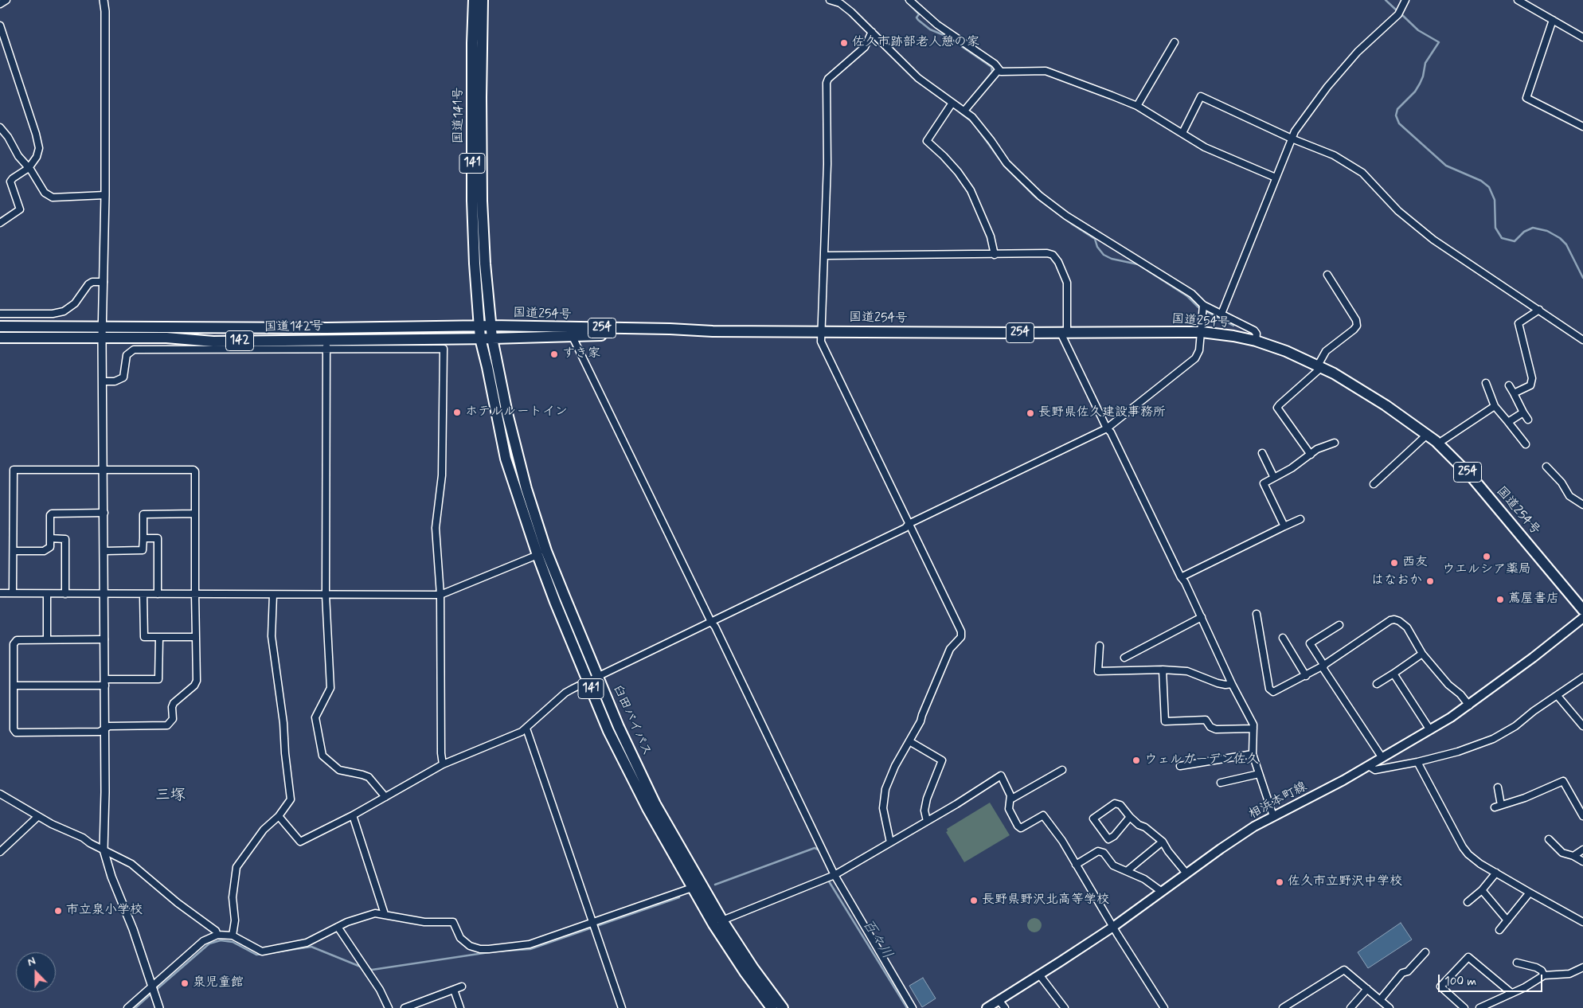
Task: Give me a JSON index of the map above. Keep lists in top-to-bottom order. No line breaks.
{"streets":{"highway":["国道141号","141","国道254号","国道142号","254","142","臼田バイパス"],"main road":["相浜本町線"]},"crossings":[["国道141号","国道254号"],["国道141号","国道142号"],["国道141号","臼田バイパス"],["国道254号","国道142号"],["国道254号","臼田バイパス"],["国道142号","臼田バイパス"]],"districts":["三塚"],"water":["百々川"],"places":["佐久市跡部老人憩の家","すき家","ホテルルートイン","長野県佐久建設事務所","ウエルシア薬局","西友","はなおか","蔦屋書店","ウェルガーデン佐久","佐久市立野沢中学校","長野県野沢北高等学校","市立泉小学校","泉児童館"],"scale_bar":"100 m","north":"top"}
